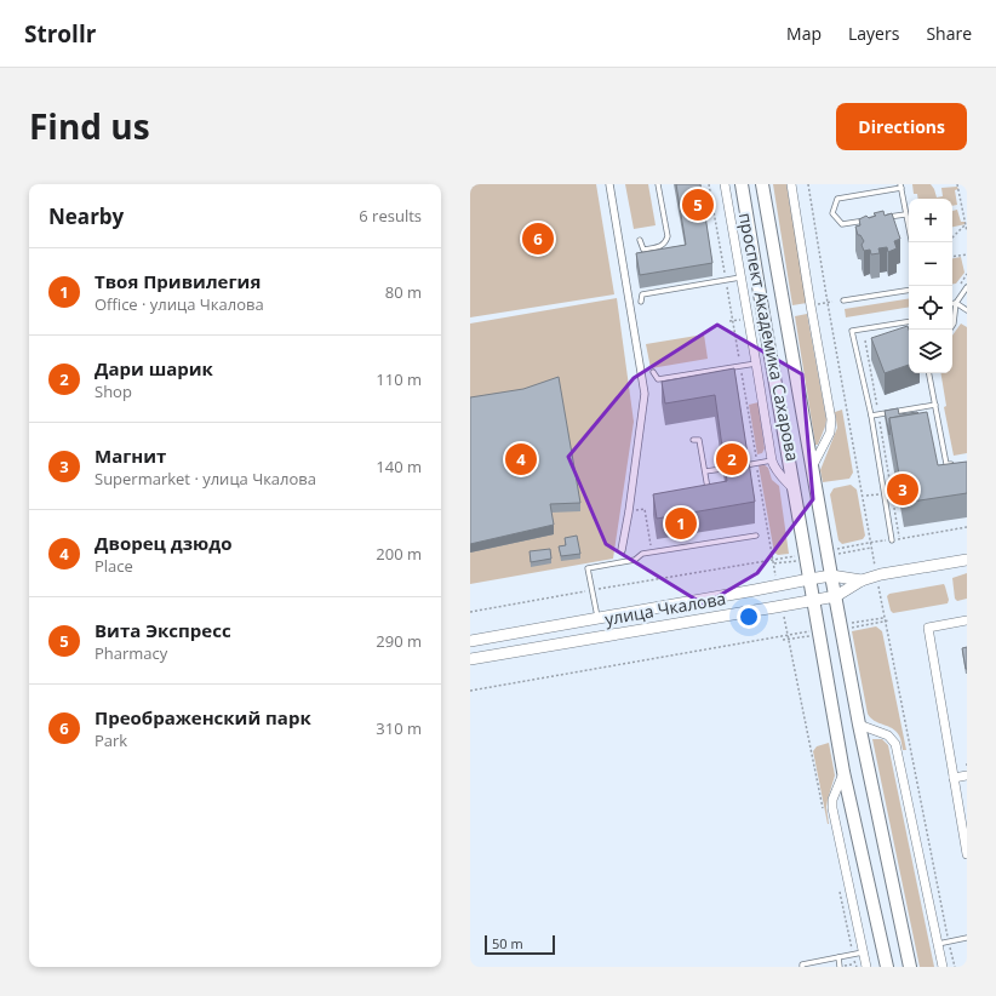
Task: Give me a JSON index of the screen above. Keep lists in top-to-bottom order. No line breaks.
{"streets":{"main road":["проспект Академика Сахарова"],"street":["улица Чкалова"]},"crossings":[["проспект Академика Сахарова","улица Чкалова"]],"scale_bar":"50 m","page":{"header":"Strollr","nav":["Map","Layers","Share"],"title":"Find us","buttons":"Directions","heading":["Nearby","6 results"],"pins":["5","6","2","4","3","1"],"map_buttons":["+","−"],"list":[{"mark":"1","name":"Твоя Привилегия","note":"Office · улица Чкалова","value":"80 m"},{"mark":"2","name":"Дари шарик","note":"Shop","value":"110 m"},{"mark":"3","name":"Магнит","note":"Supermarket · улица Чкалова","value":"140 m"},{"mark":"4","name":"Дворец дзюдо","note":"Place","value":"200 m"},{"mark":"5","name":"Вита Экспресс","note":"Pharmacy","value":"290 m"},{"mark":"6","name":"Преображенский парк","note":"Park","value":"310 m"}],"scale":"50 m"}}
